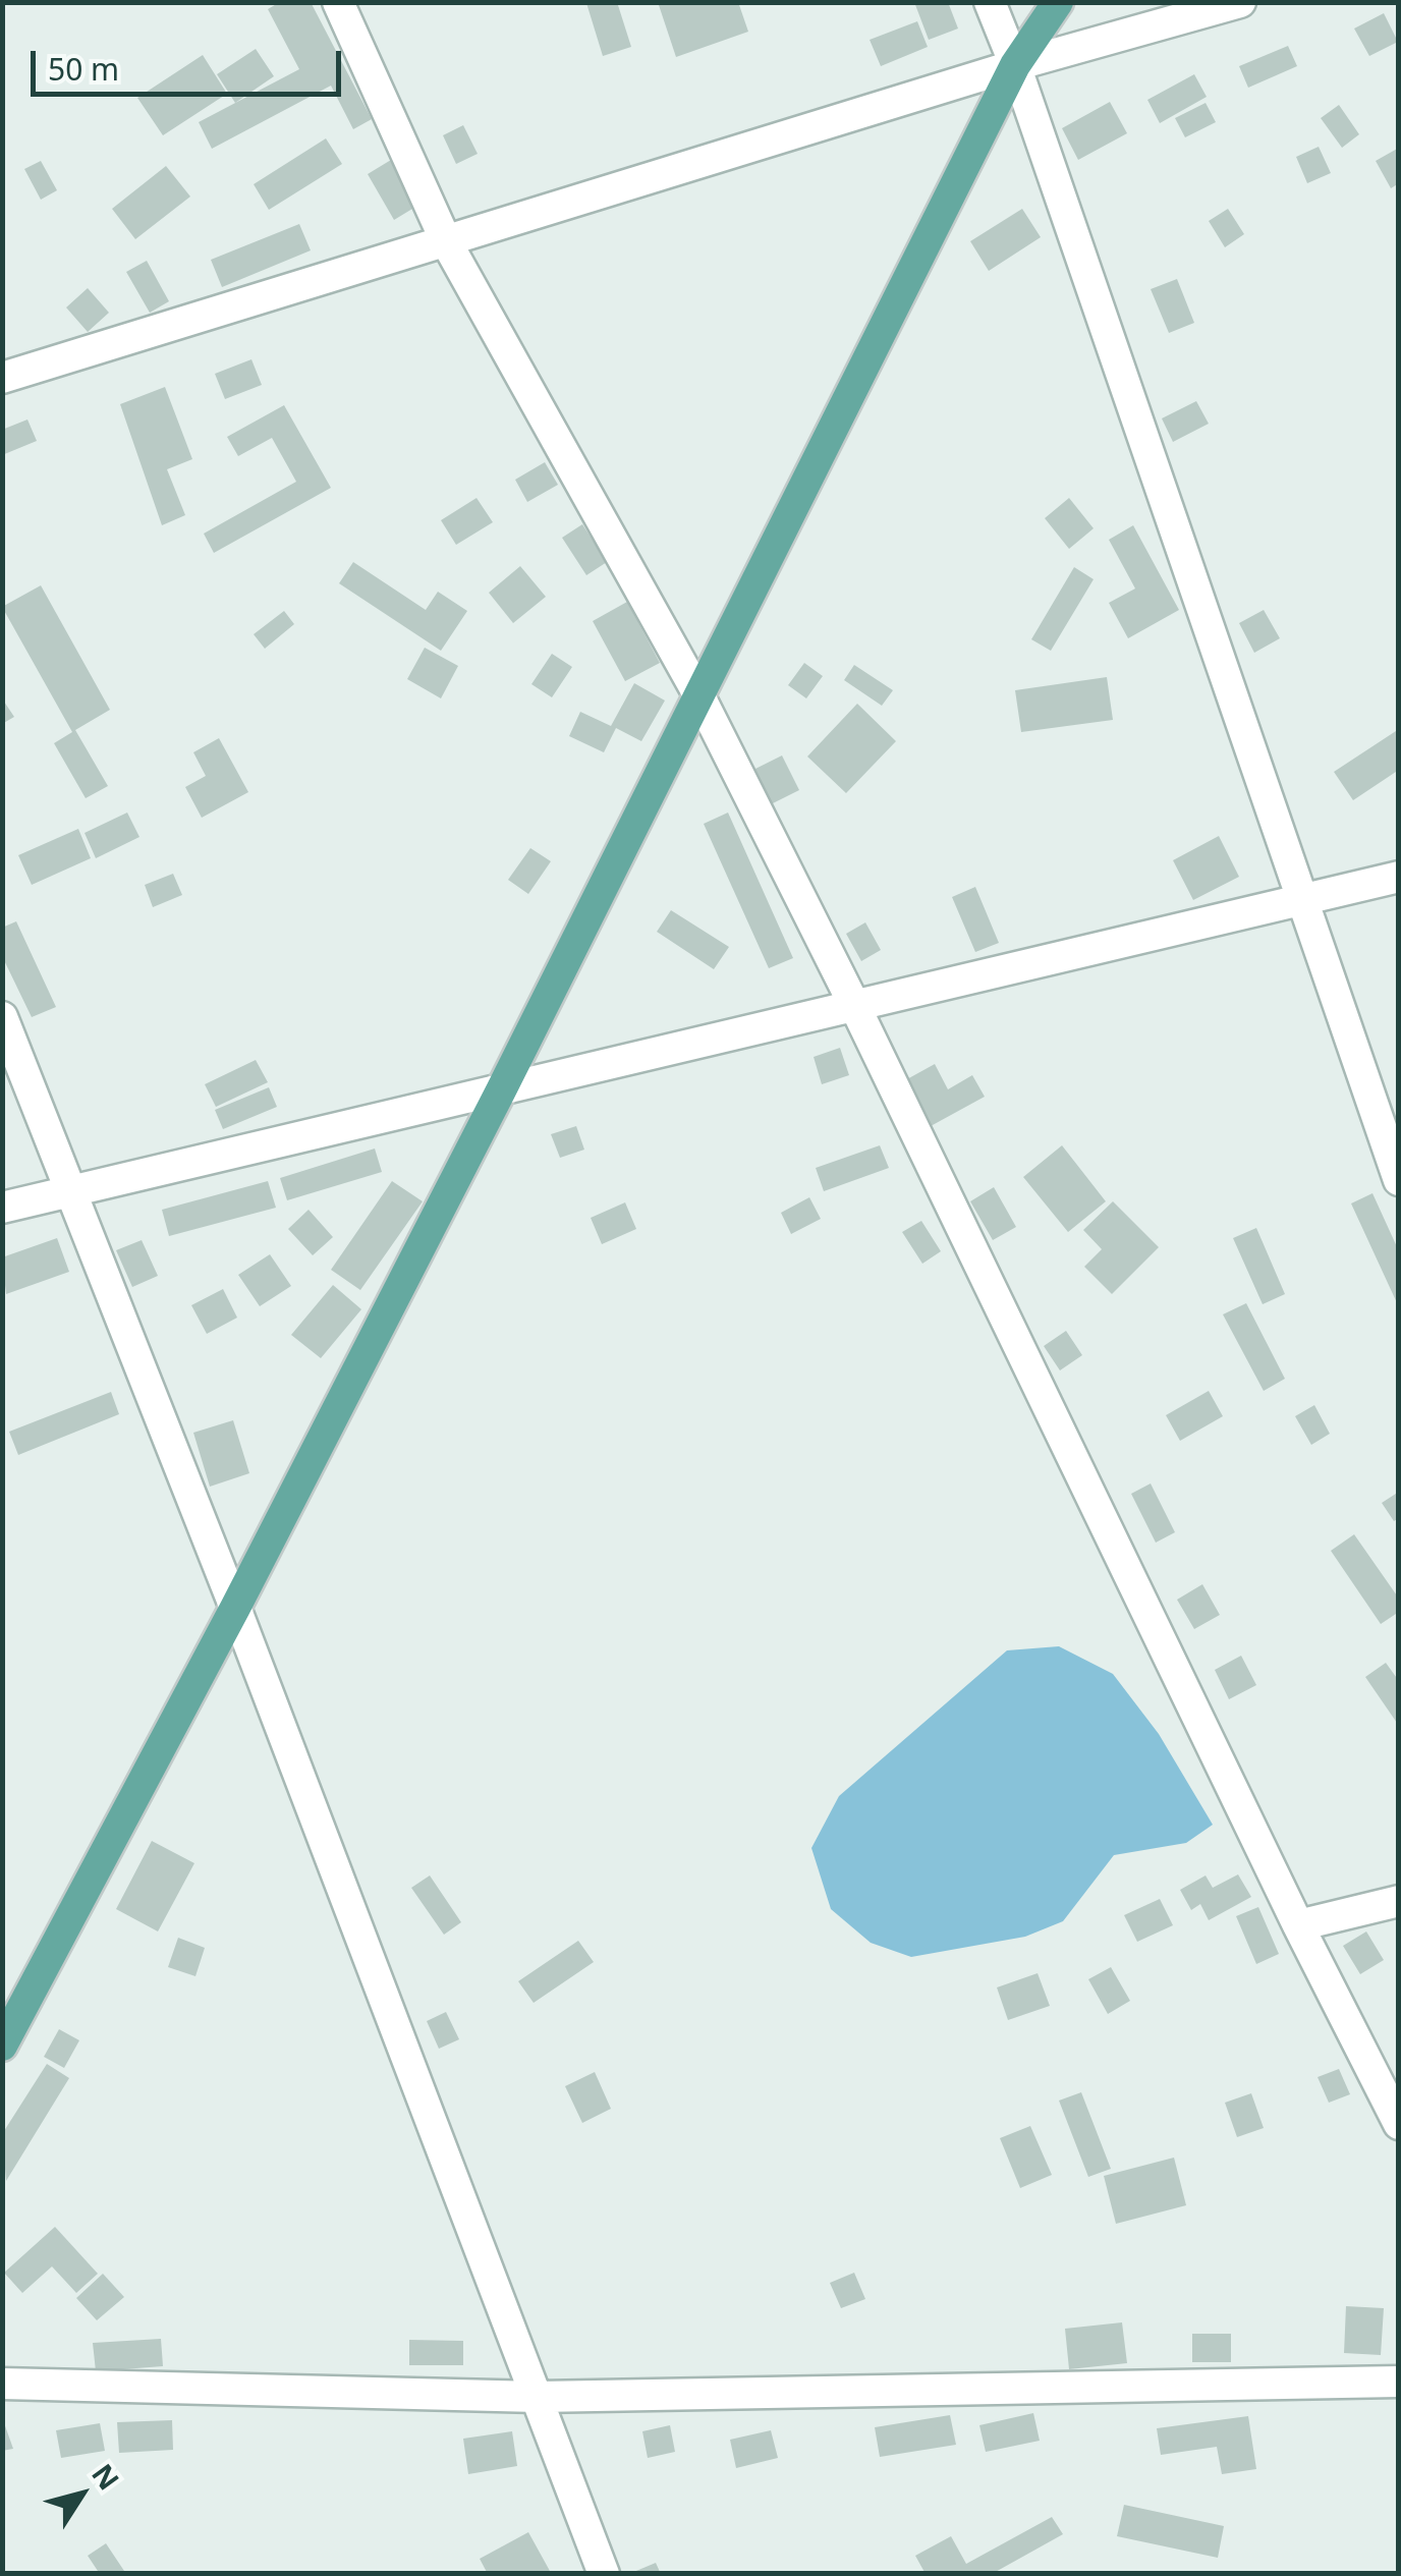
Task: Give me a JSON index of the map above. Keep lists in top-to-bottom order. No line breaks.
{"scale_bar":"50 m","north":"top right"}
